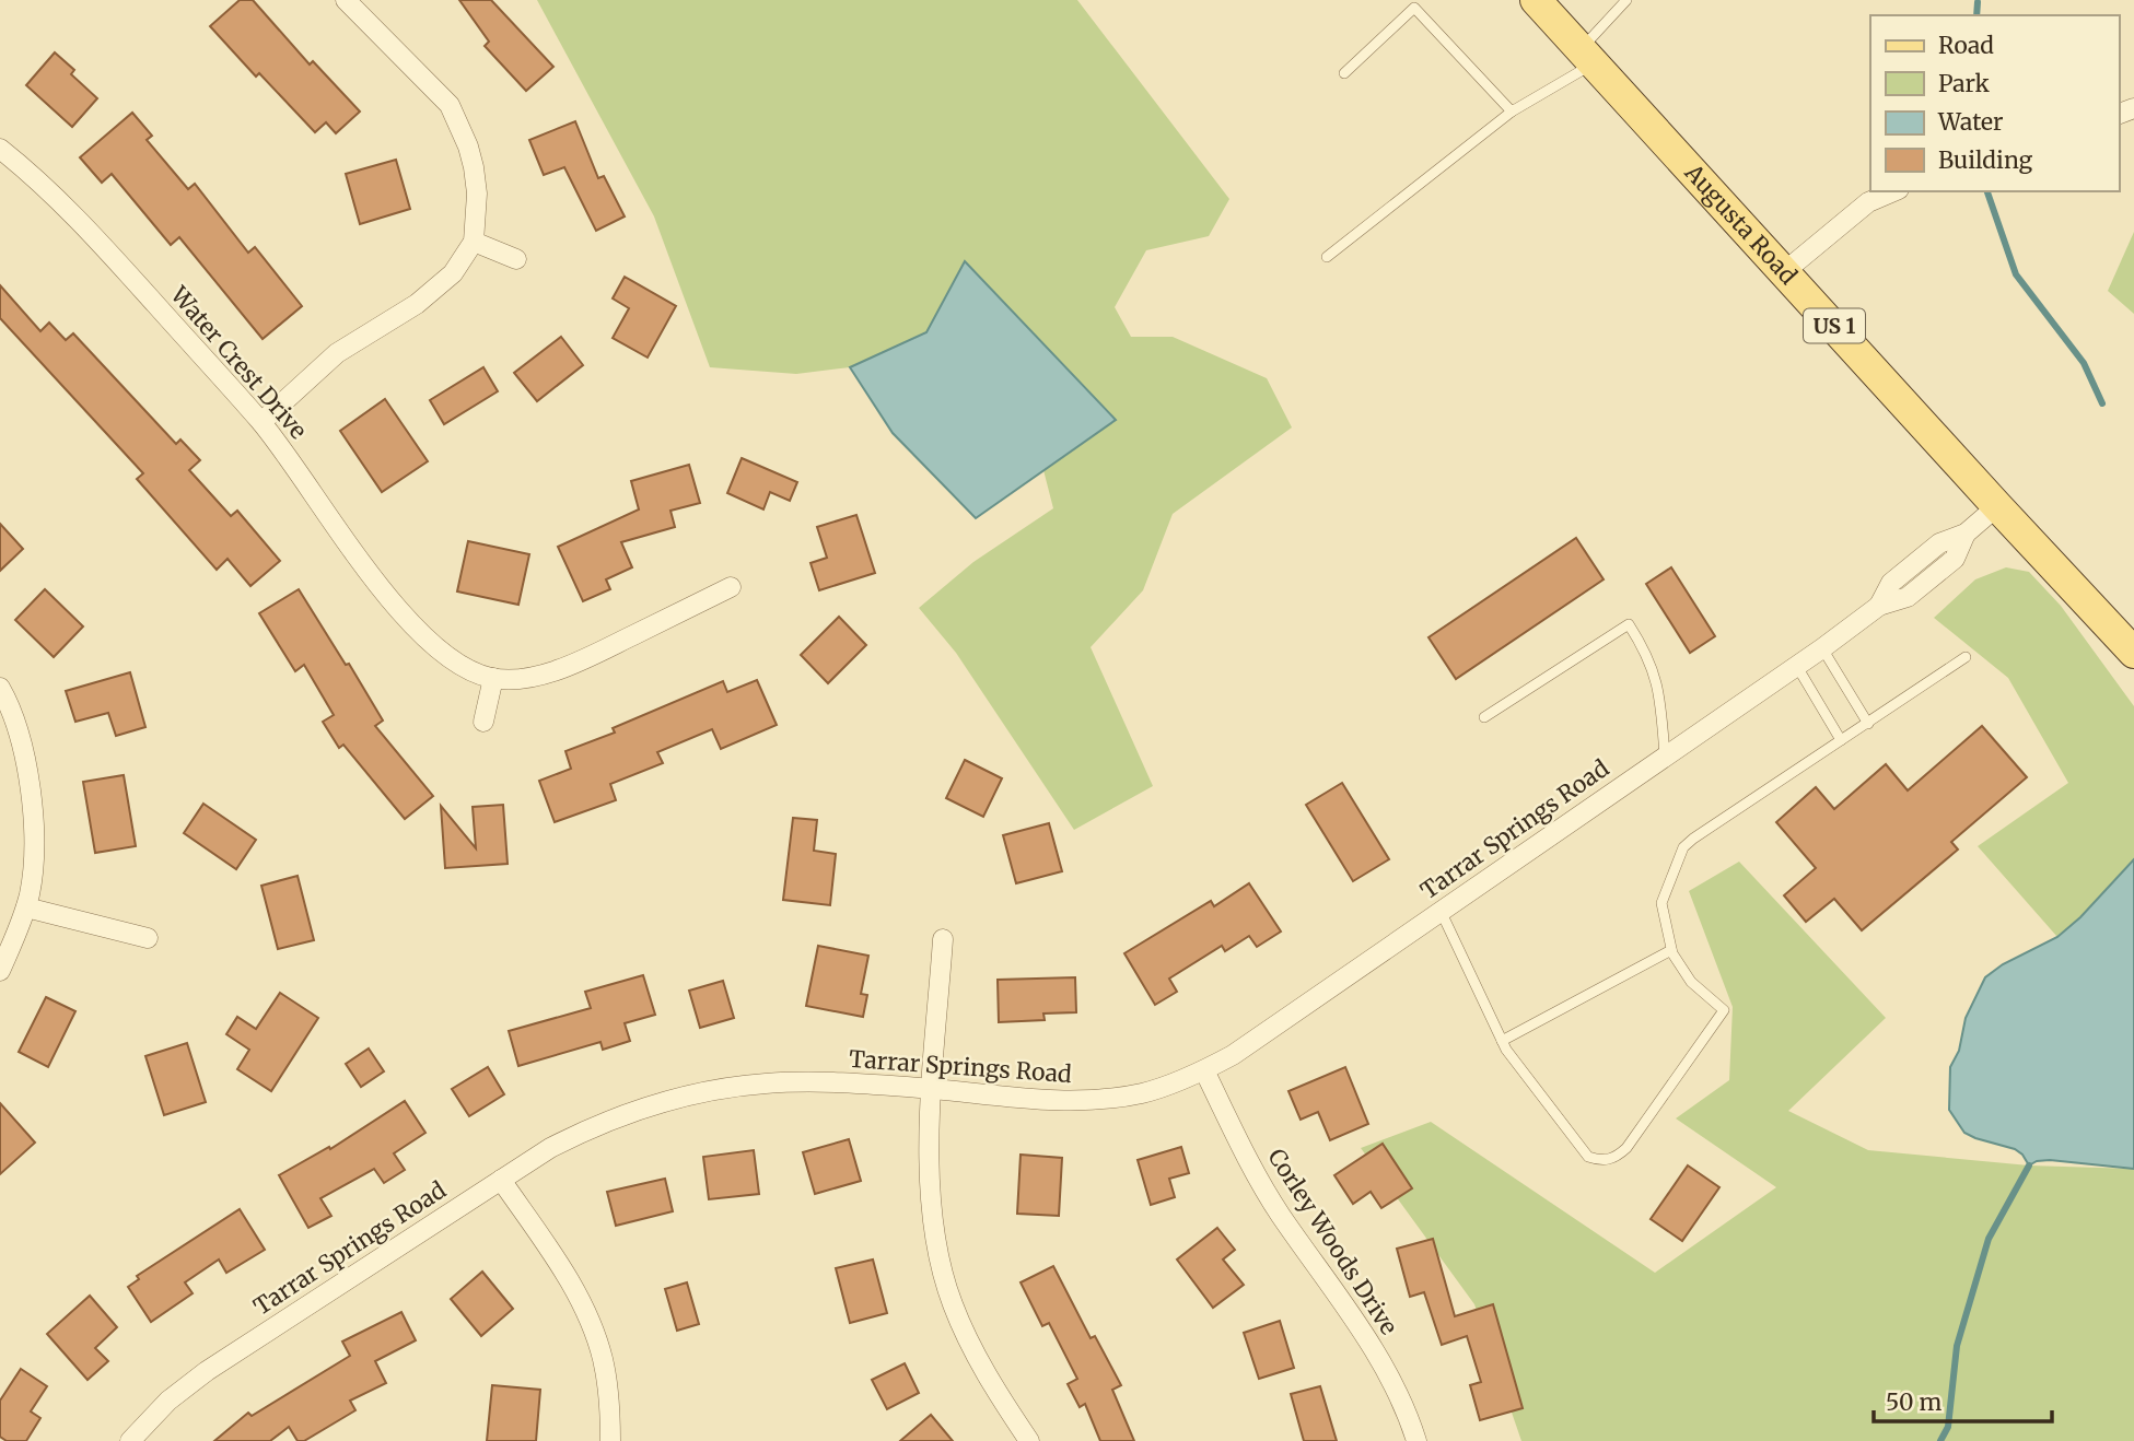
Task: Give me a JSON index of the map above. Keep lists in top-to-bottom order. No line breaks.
{"streets":{"main road":["Augusta Road","US 1"],"street":["Water Crest Drive","Tarrar Springs Road","Corley Woods Drive"]},"crossings":[["Augusta Road","Tarrar Springs Road"],["Tarrar Springs Road","Corley Woods Drive"]],"legend":["Road","Park","Water","Building"],"scale_bar":"50 m"}
